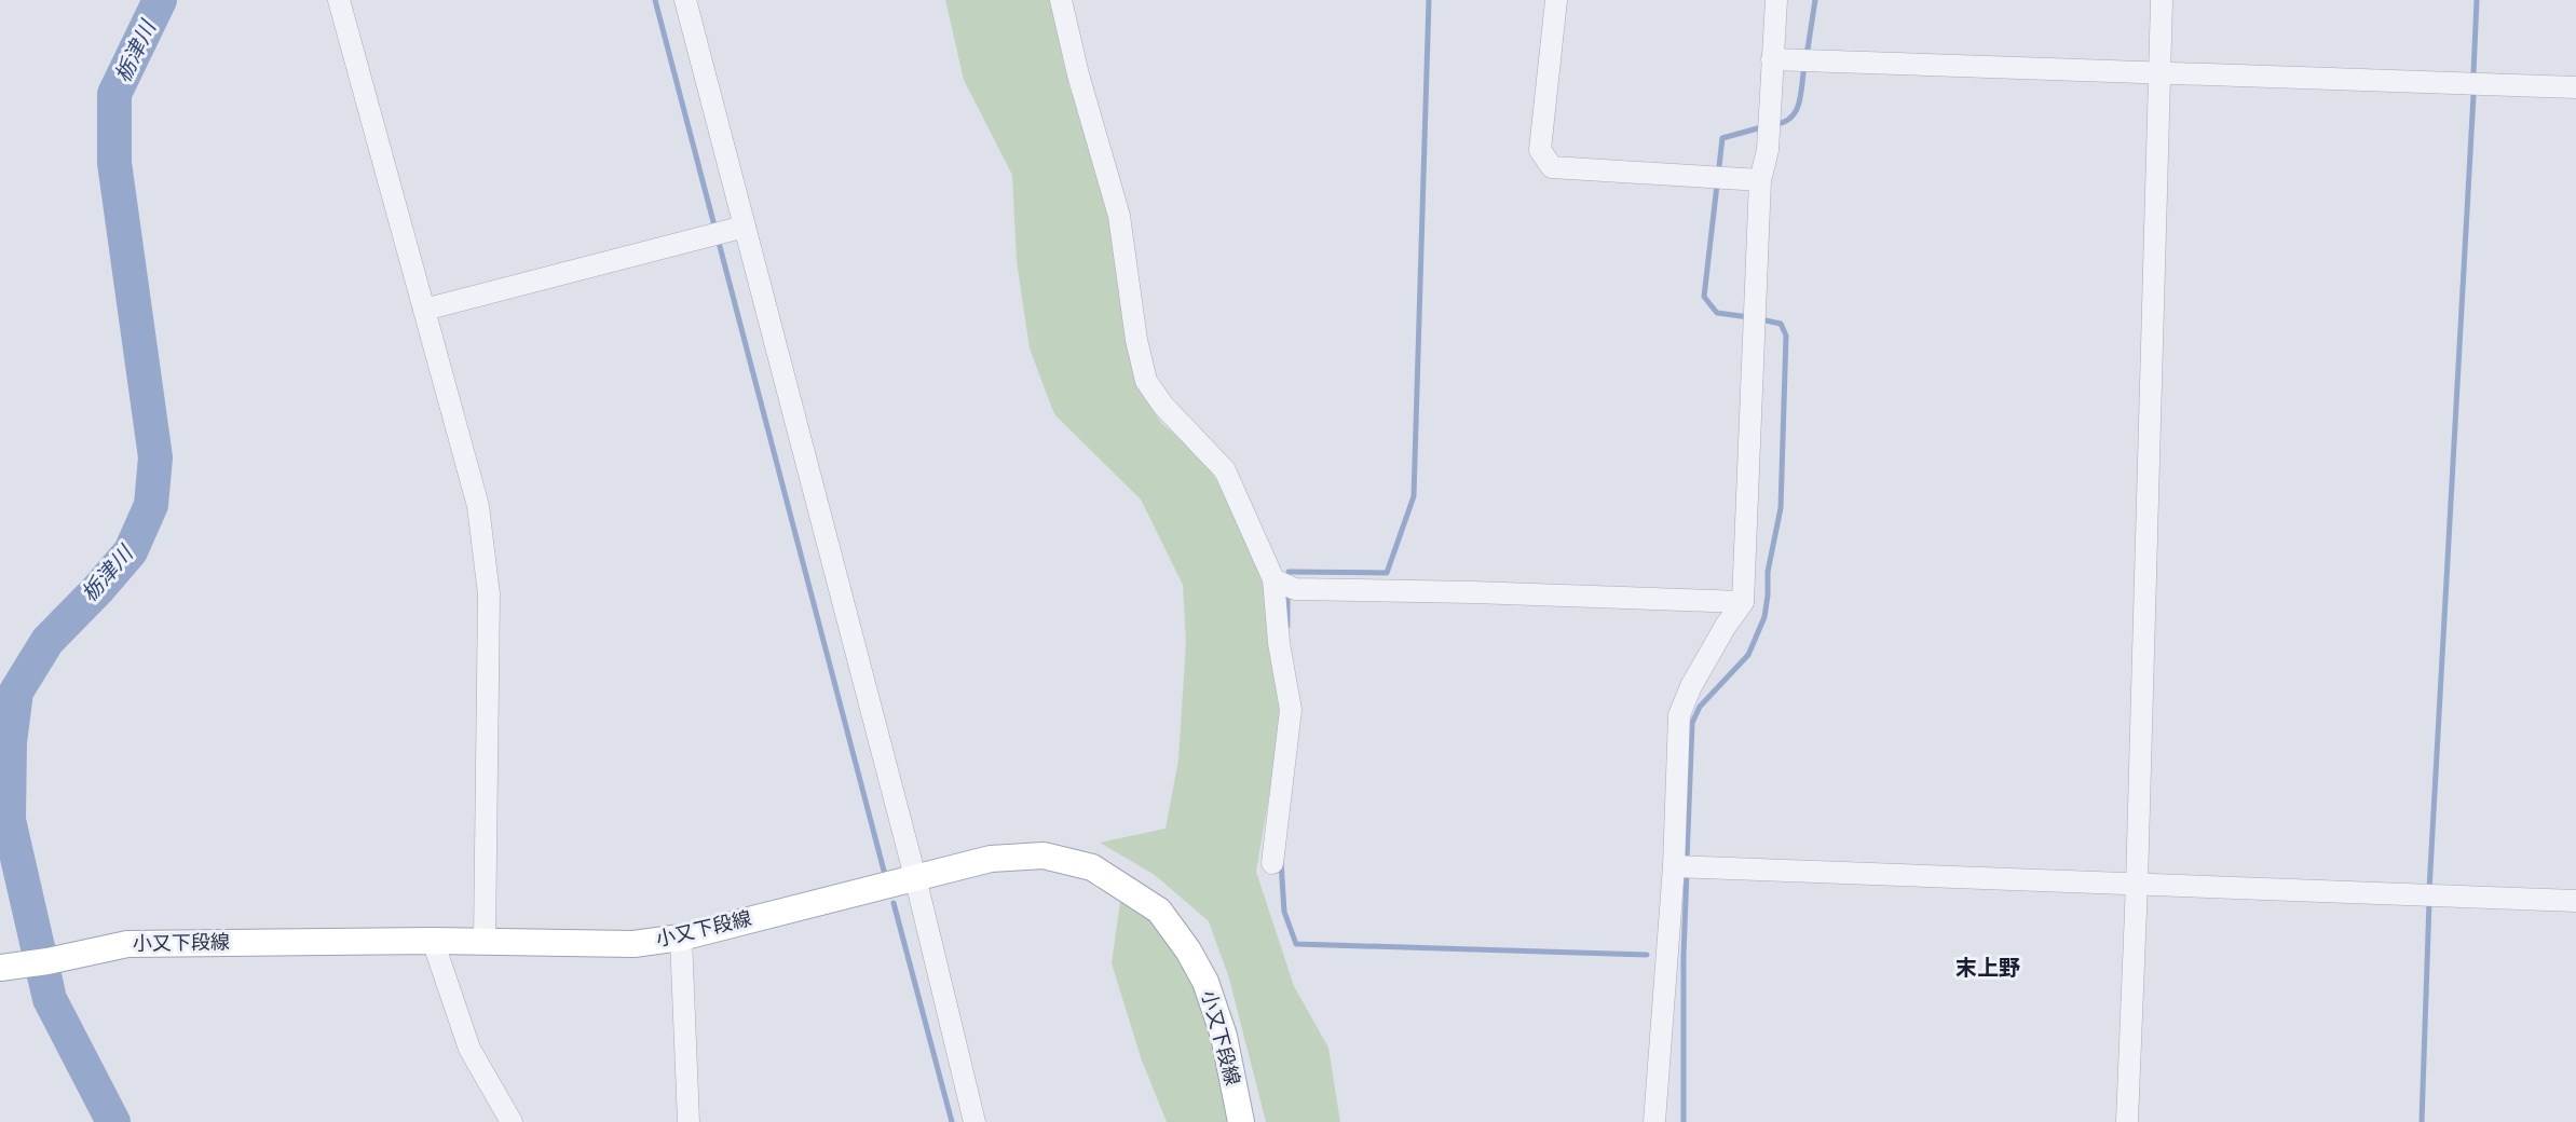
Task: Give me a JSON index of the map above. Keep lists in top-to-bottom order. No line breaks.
{"streets":{"main road":["小又下段線"]},"districts":["末上野"],"water":["栃津川"]}
